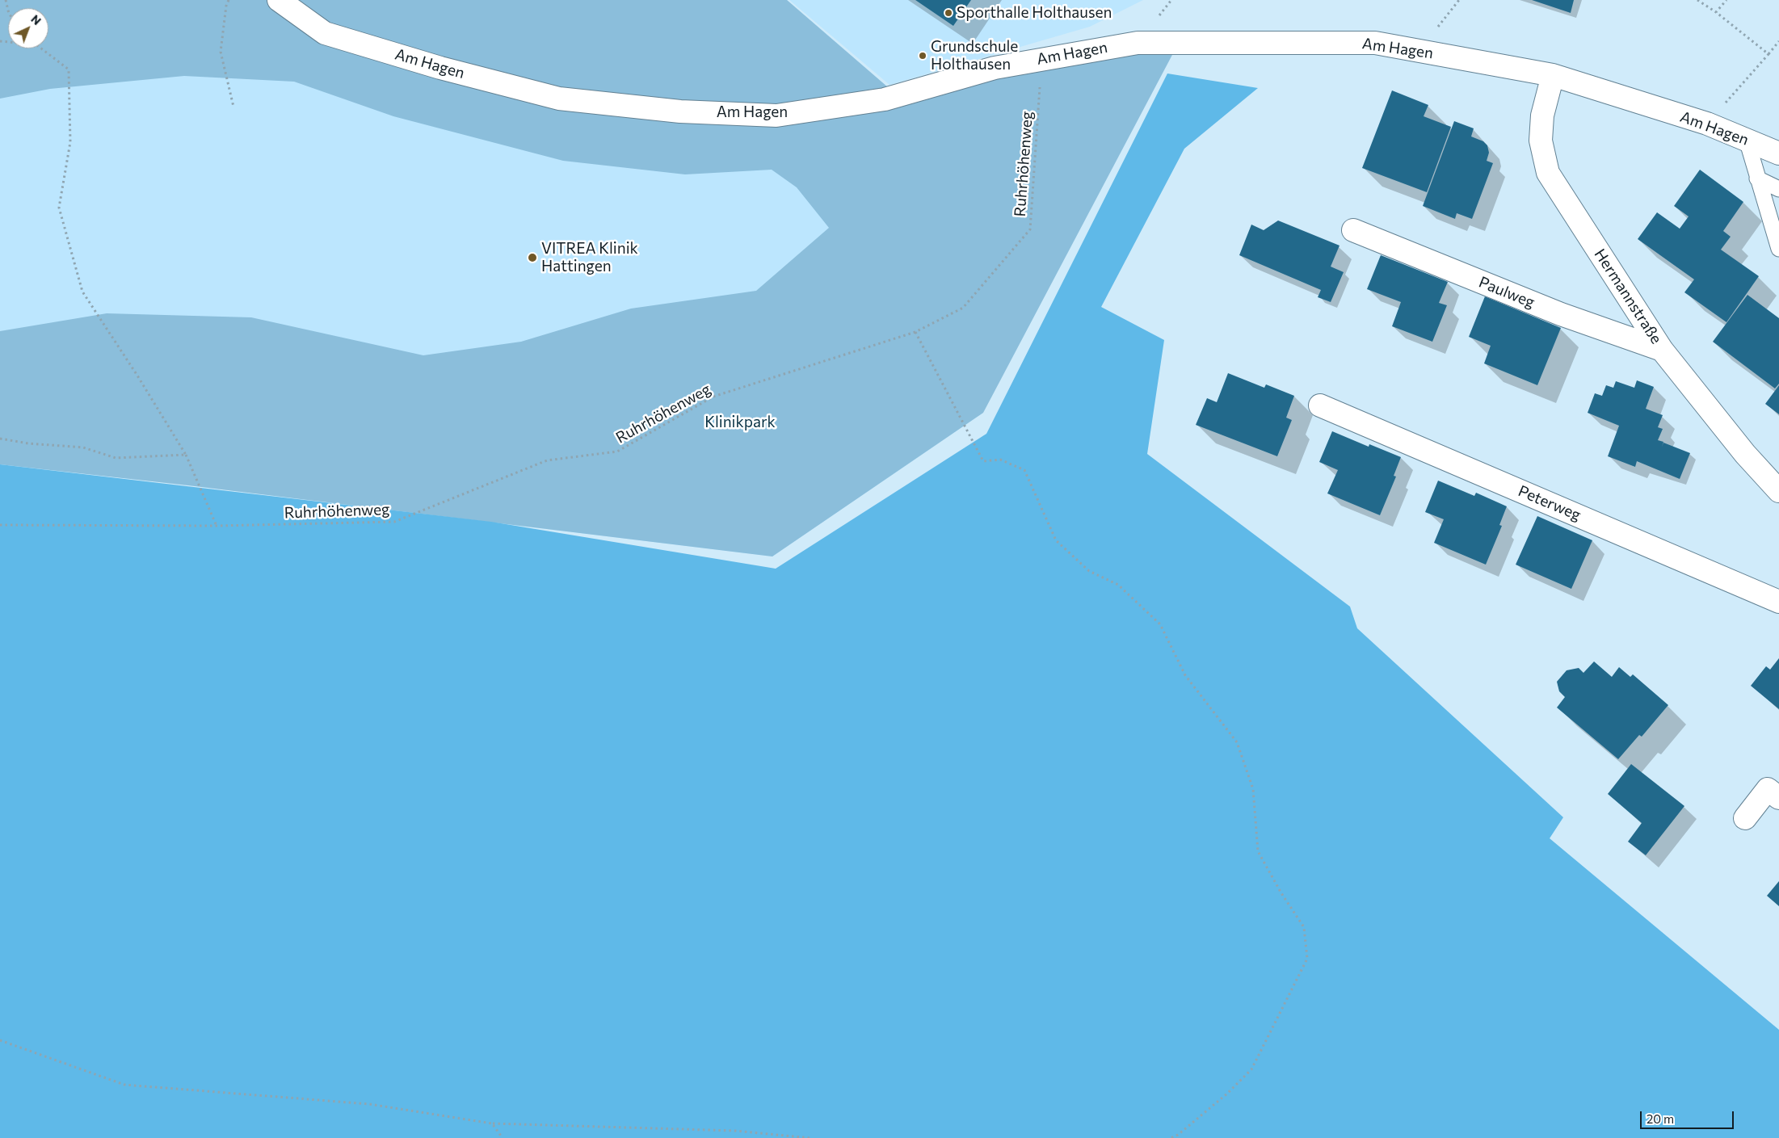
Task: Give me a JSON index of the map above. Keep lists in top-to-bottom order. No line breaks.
{"streets":{"street":["Am Hagen","Paulweg","Hermannstraße","Peterweg"],"path":["Ruhrhöhenweg"]},"crossings":[["Am Hagen","Ruhrhöhenweg"],["Am Hagen","Hermannstraße"],["Paulweg","Hermannstraße"]],"parks":["Klinikpark"],"places":["Sporthalle Holthausen","Grundschule Holthausen","VITREA Klinik Hattingen"],"scale_bar":"20 m","north":"top right"}
